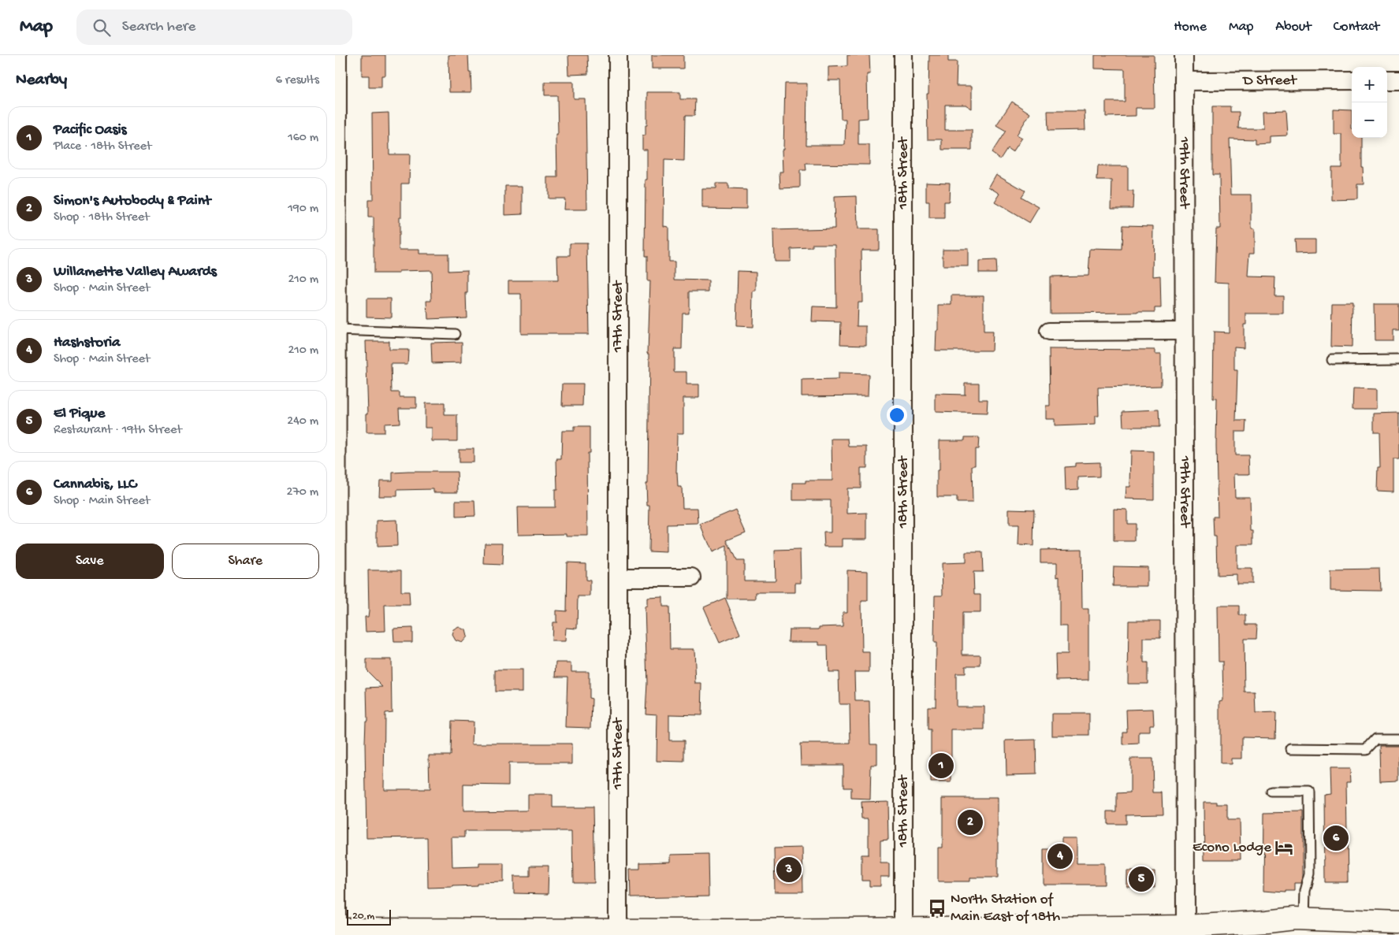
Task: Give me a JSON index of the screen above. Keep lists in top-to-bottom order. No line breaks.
{"streets":{"street":["D Street","19th Street","18th Street","17th Street"]},"crossings":[["D Street","19th Street"]],"places":{"hotel":["Econo Lodge"],"bus stop":["North Station of Main East of 18th"]},"scale_bar":"20 m","page":{"header":"Map","search":"Search here","nav":["Home","Map","About","Contact"],"heading":["Nearby","6 results"],"map_buttons":["+","−"],"list":[{"mark":"1","name":"Pacific Oasis","note":"Place · 18th Street","value":"160 m"},{"mark":"2","name":"Simon's Autobody & Paint","note":"Shop · 18th Street","value":"190 m"},{"mark":"3","name":"Willamette Valley Awards","note":"Shop · Main Street","value":"210 m"},{"mark":"4","name":"Hashstoria","note":"Shop · Main Street","value":"210 m"},{"mark":"5","name":"El Pique","note":"Restaurant · 19th Street","value":"240 m"},{"mark":"6","name":"Cannabis, LLC","note":"Shop · Main Street","value":"270 m"}],"buttons":["Save","Share"],"pins":["1","2","6","4","3","5"],"scale":"20 m"}}
